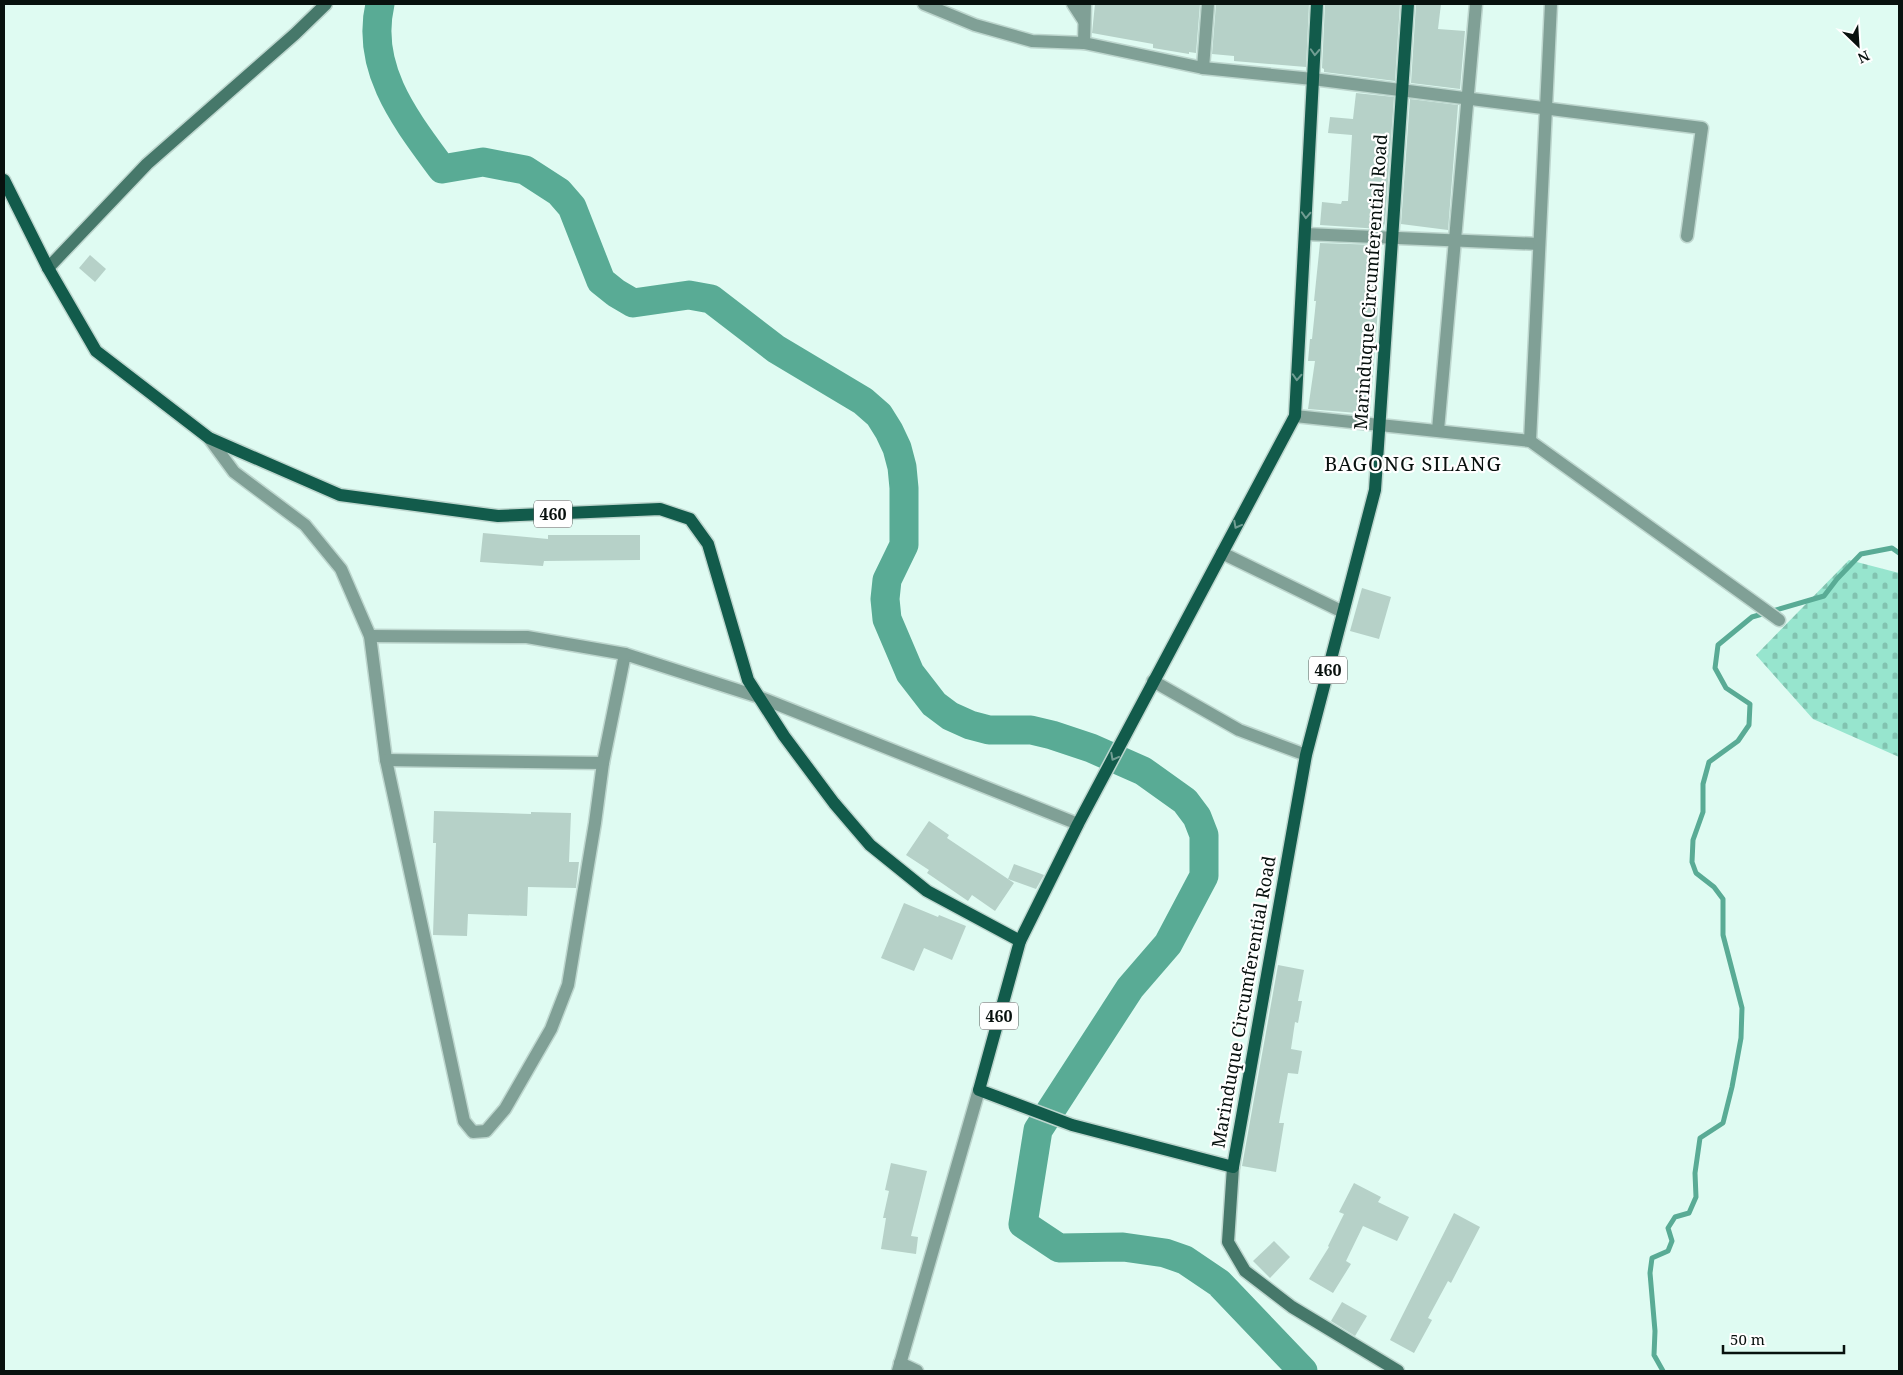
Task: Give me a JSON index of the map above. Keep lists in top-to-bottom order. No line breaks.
{"streets":{"main road":["Marinduque Circumferential Road","460"]},"crossings":[["Marinduque Circumferential Road","460"]],"districts":["BAGONG SILANG"],"scale_bar":"50 m","north":"bottom right"}
